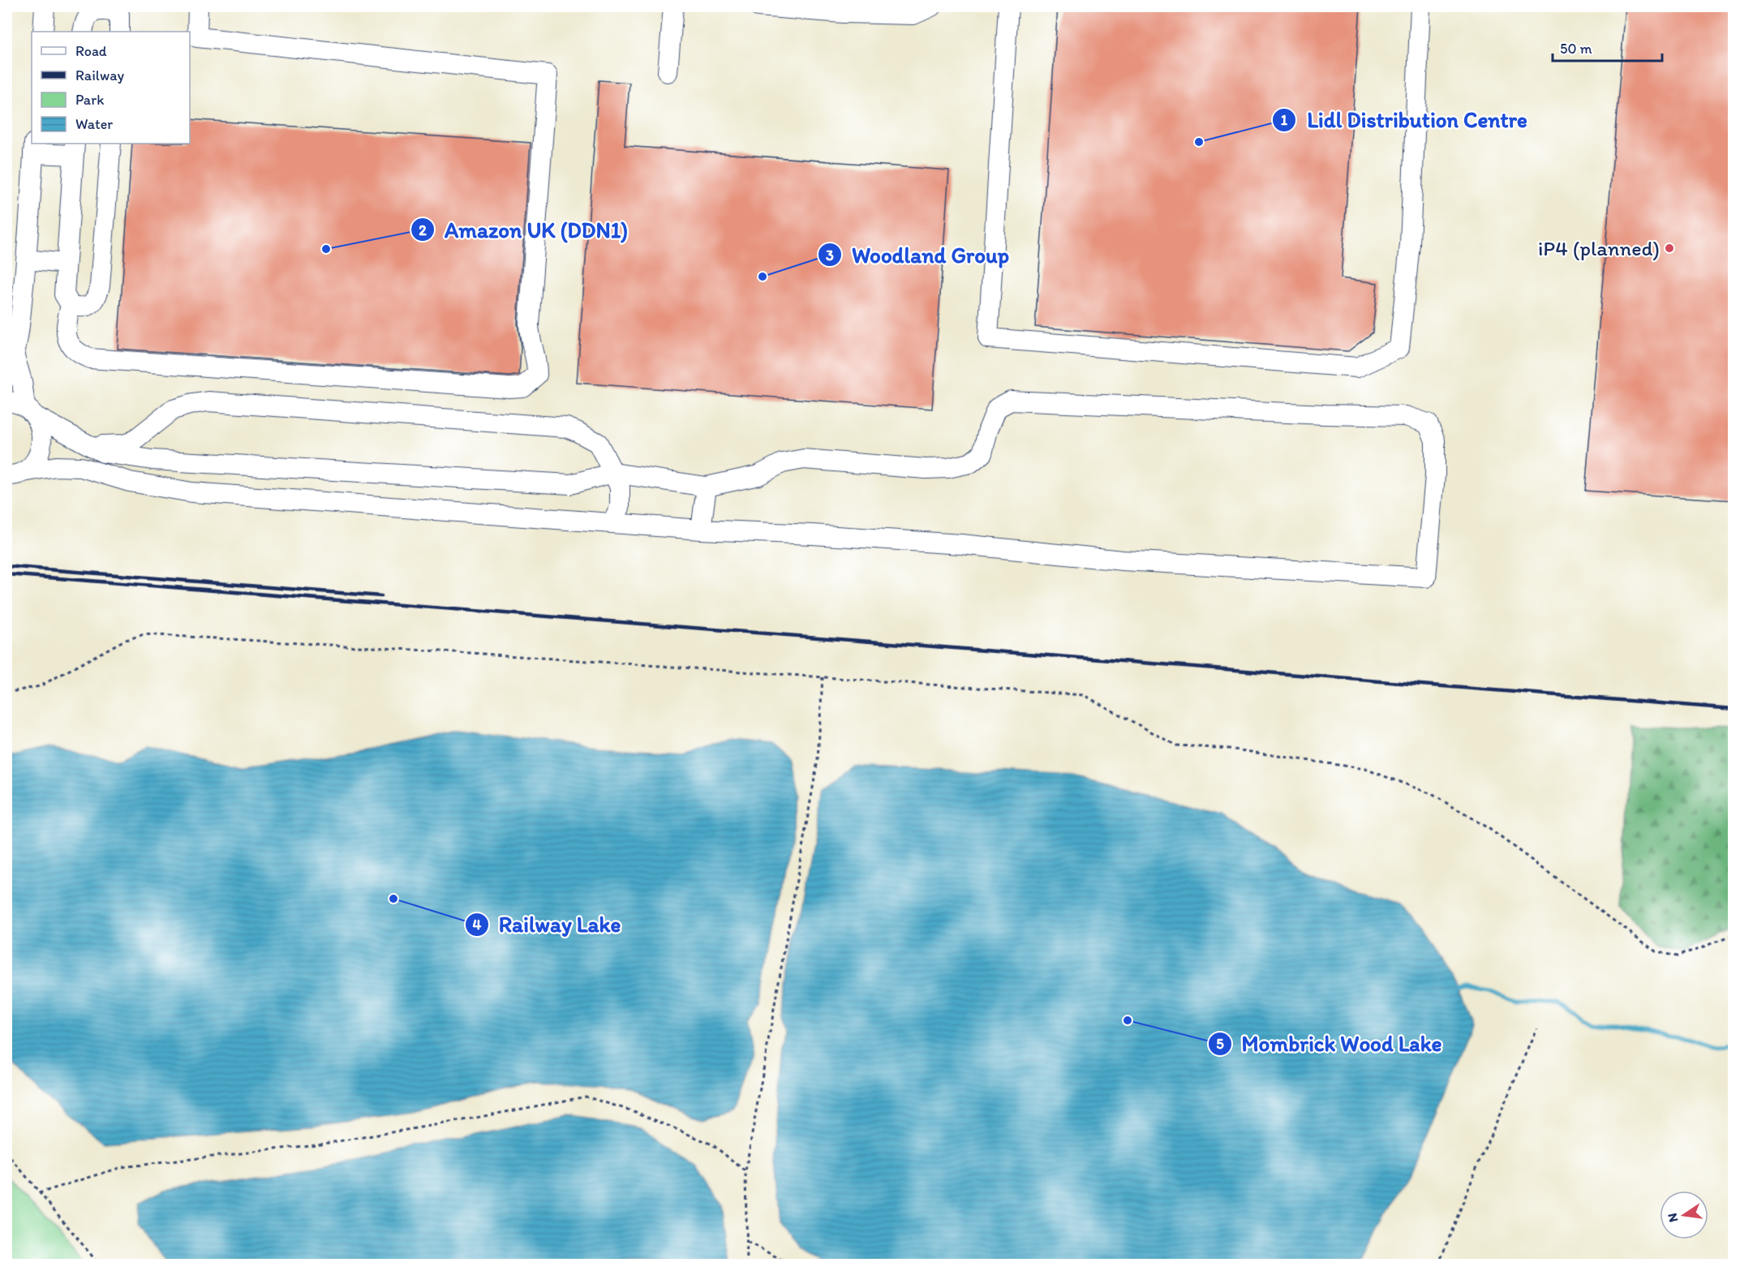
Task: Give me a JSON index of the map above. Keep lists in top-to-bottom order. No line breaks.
{"places":["Lidl Distribution Centre","iP4 (planned)","Amazon UK (DDN1)","Woodland Group","Railway Lake","Mombrick Wood Lake"],"legend":["Road","Railway","Park","Water"],"scale_bar":"50 m","north":"left"}
